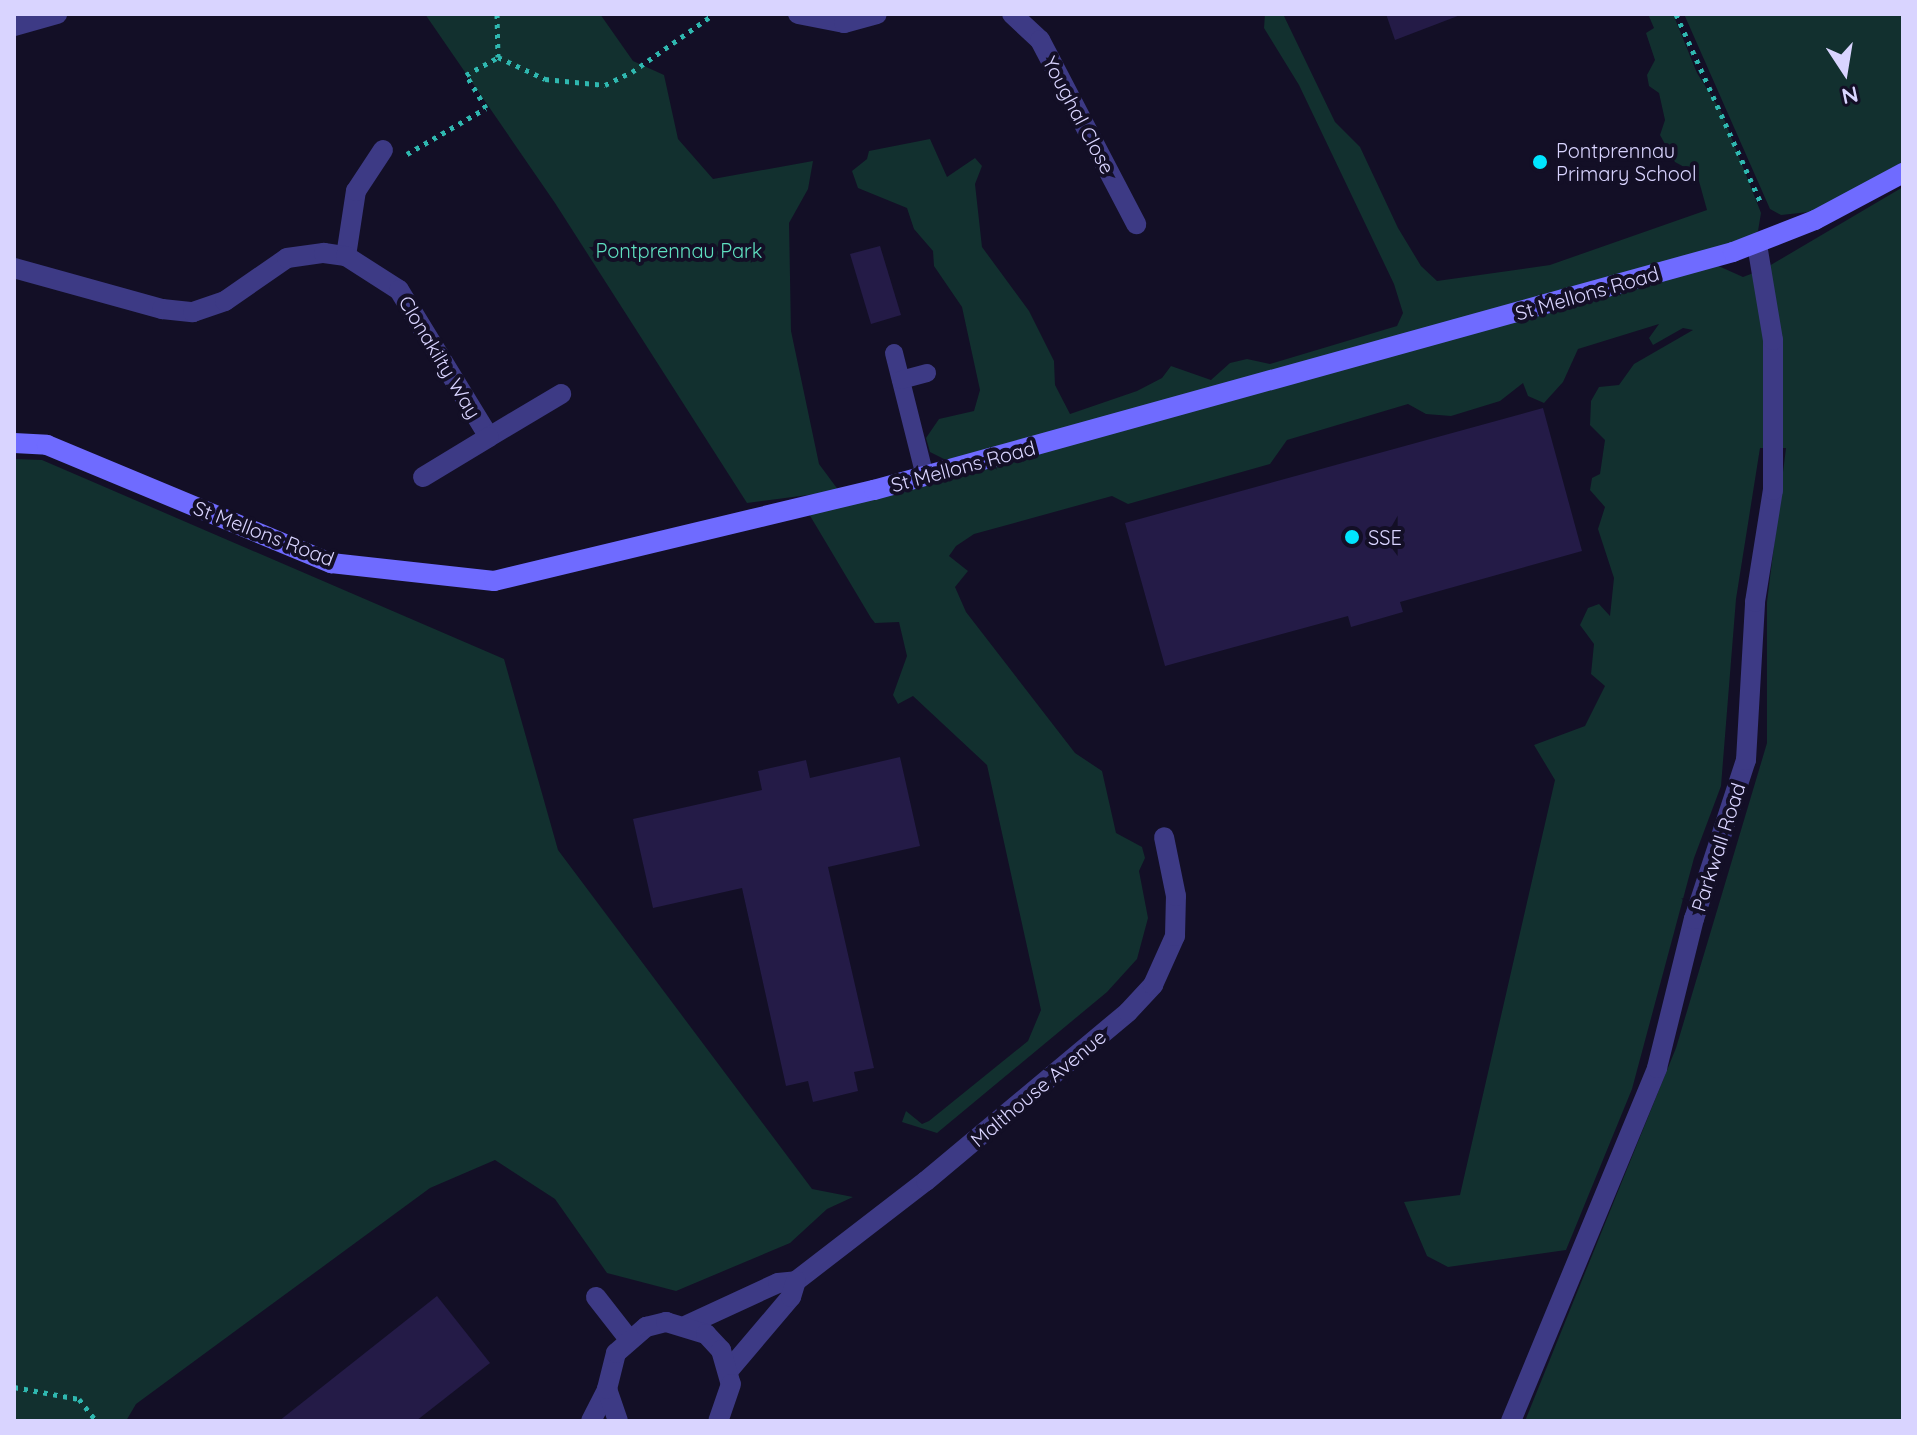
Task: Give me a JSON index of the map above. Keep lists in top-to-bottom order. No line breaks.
{"streets":{"main road":["St Mellons Road"],"street":["Youghal Close","Clonakilty Way","Parkwall Road","Malthouse Avenue"]},"crossings":[["St Mellons Road","Parkwall Road"]],"parks":["Pontprennau Park"],"places":["Pontprennau Primary School","SSE"],"north":"bottom"}
